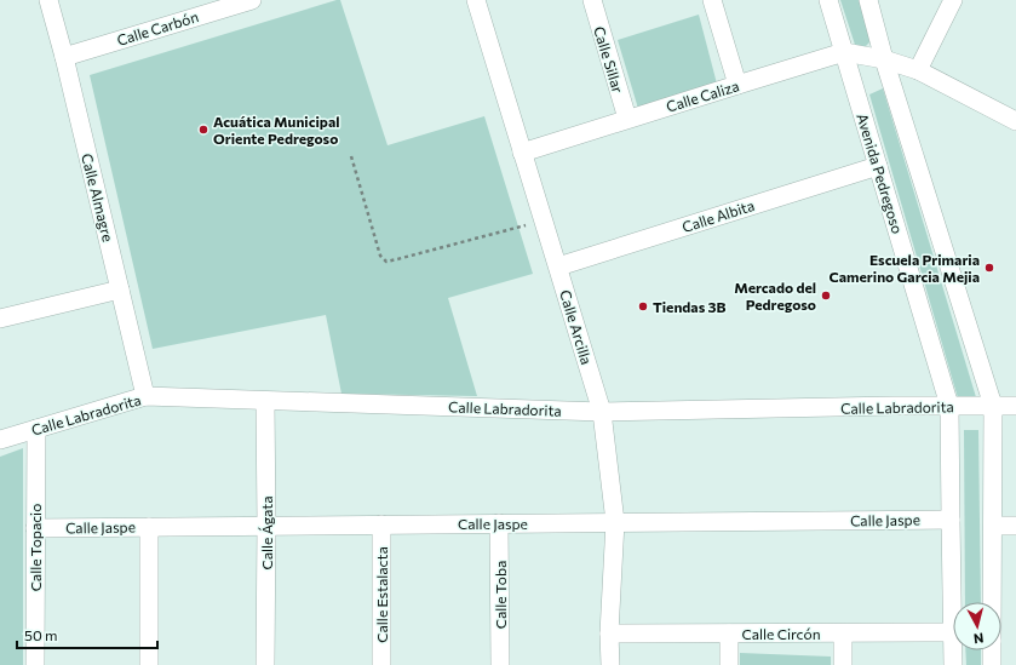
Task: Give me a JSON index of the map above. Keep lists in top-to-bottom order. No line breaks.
{"streets":{"street":["Calle Carbón","Calle Sillar","Calle Caliza","Avenida Pedregoso","Calle Almagre","Calle Albita","Calle Arcilla","Calle Labradorita","Calle Jaspe","Calle Ágata","Calle Topacio","Calle Estalacta","Calle Toba","Calle Circón"]},"crossings":[["Calle Carbón","Calle Almagre"],["Calle Sillar","Calle Caliza"],["Calle Caliza","Avenida Pedregoso"],["Calle Caliza","Calle Arcilla"],["Avenida Pedregoso","Calle Albita"],["Avenida Pedregoso","Calle Labradorita"],["Avenida Pedregoso","Calle Jaspe"],["Avenida Pedregoso","Calle Circón"],["Calle Almagre","Calle Labradorita"],["Calle Albita","Calle Arcilla"],["Calle Arcilla","Calle Labradorita"],["Calle Arcilla","Calle Jaspe"],["Calle Arcilla","Calle Circón"],["Calle Labradorita","Calle Ágata"],["Calle Labradorita","Calle Topacio"],["Calle Jaspe","Calle Ágata"],["Calle Jaspe","Calle Topacio"],["Calle Jaspe","Calle Estalacta"],["Calle Jaspe","Calle Toba"]],"places":["Acuática Municipal Oriente Pedregoso","Escuela Primaria Camerino Garcia Mejia","Mercado del Pedregoso","Tiendas 3B"],"scale_bar":"50 m","north":"bottom"}
